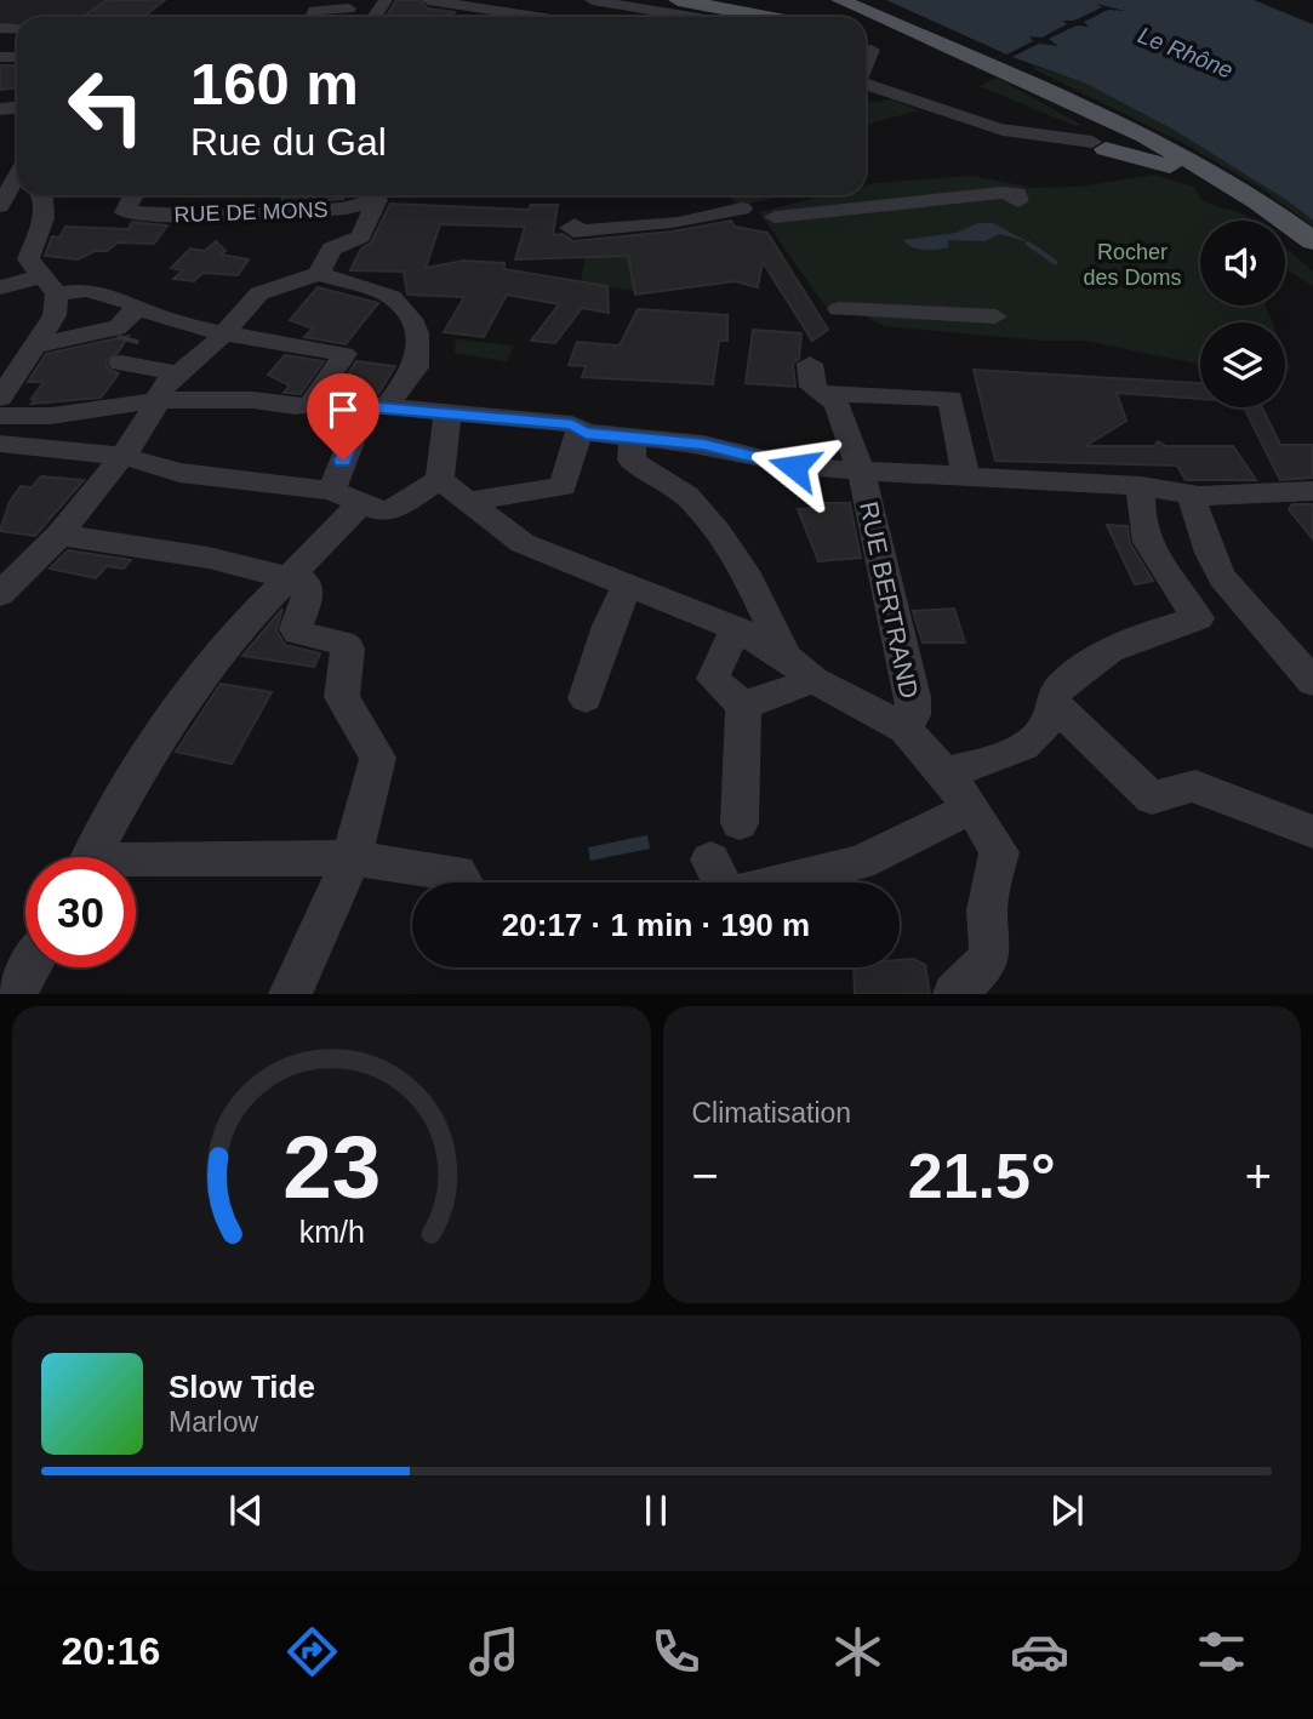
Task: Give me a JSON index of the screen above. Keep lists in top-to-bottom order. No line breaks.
{"streets":{"street":["RUE DE MONS","RUE BERTRAND"]},"water":["Le Rhône"],"parks":["Rocher des Doms"],"page":{"turn":["160 m","Rue du Gal"],"limit":"30","trip":"20:17 · 1 min · 190 m","tile":"Climatisation","heat":["−","21.5°","+"],"song":["Slow Tide","Marlow"],"tabs":"20:16","gauge":["23","km/h"]}}
